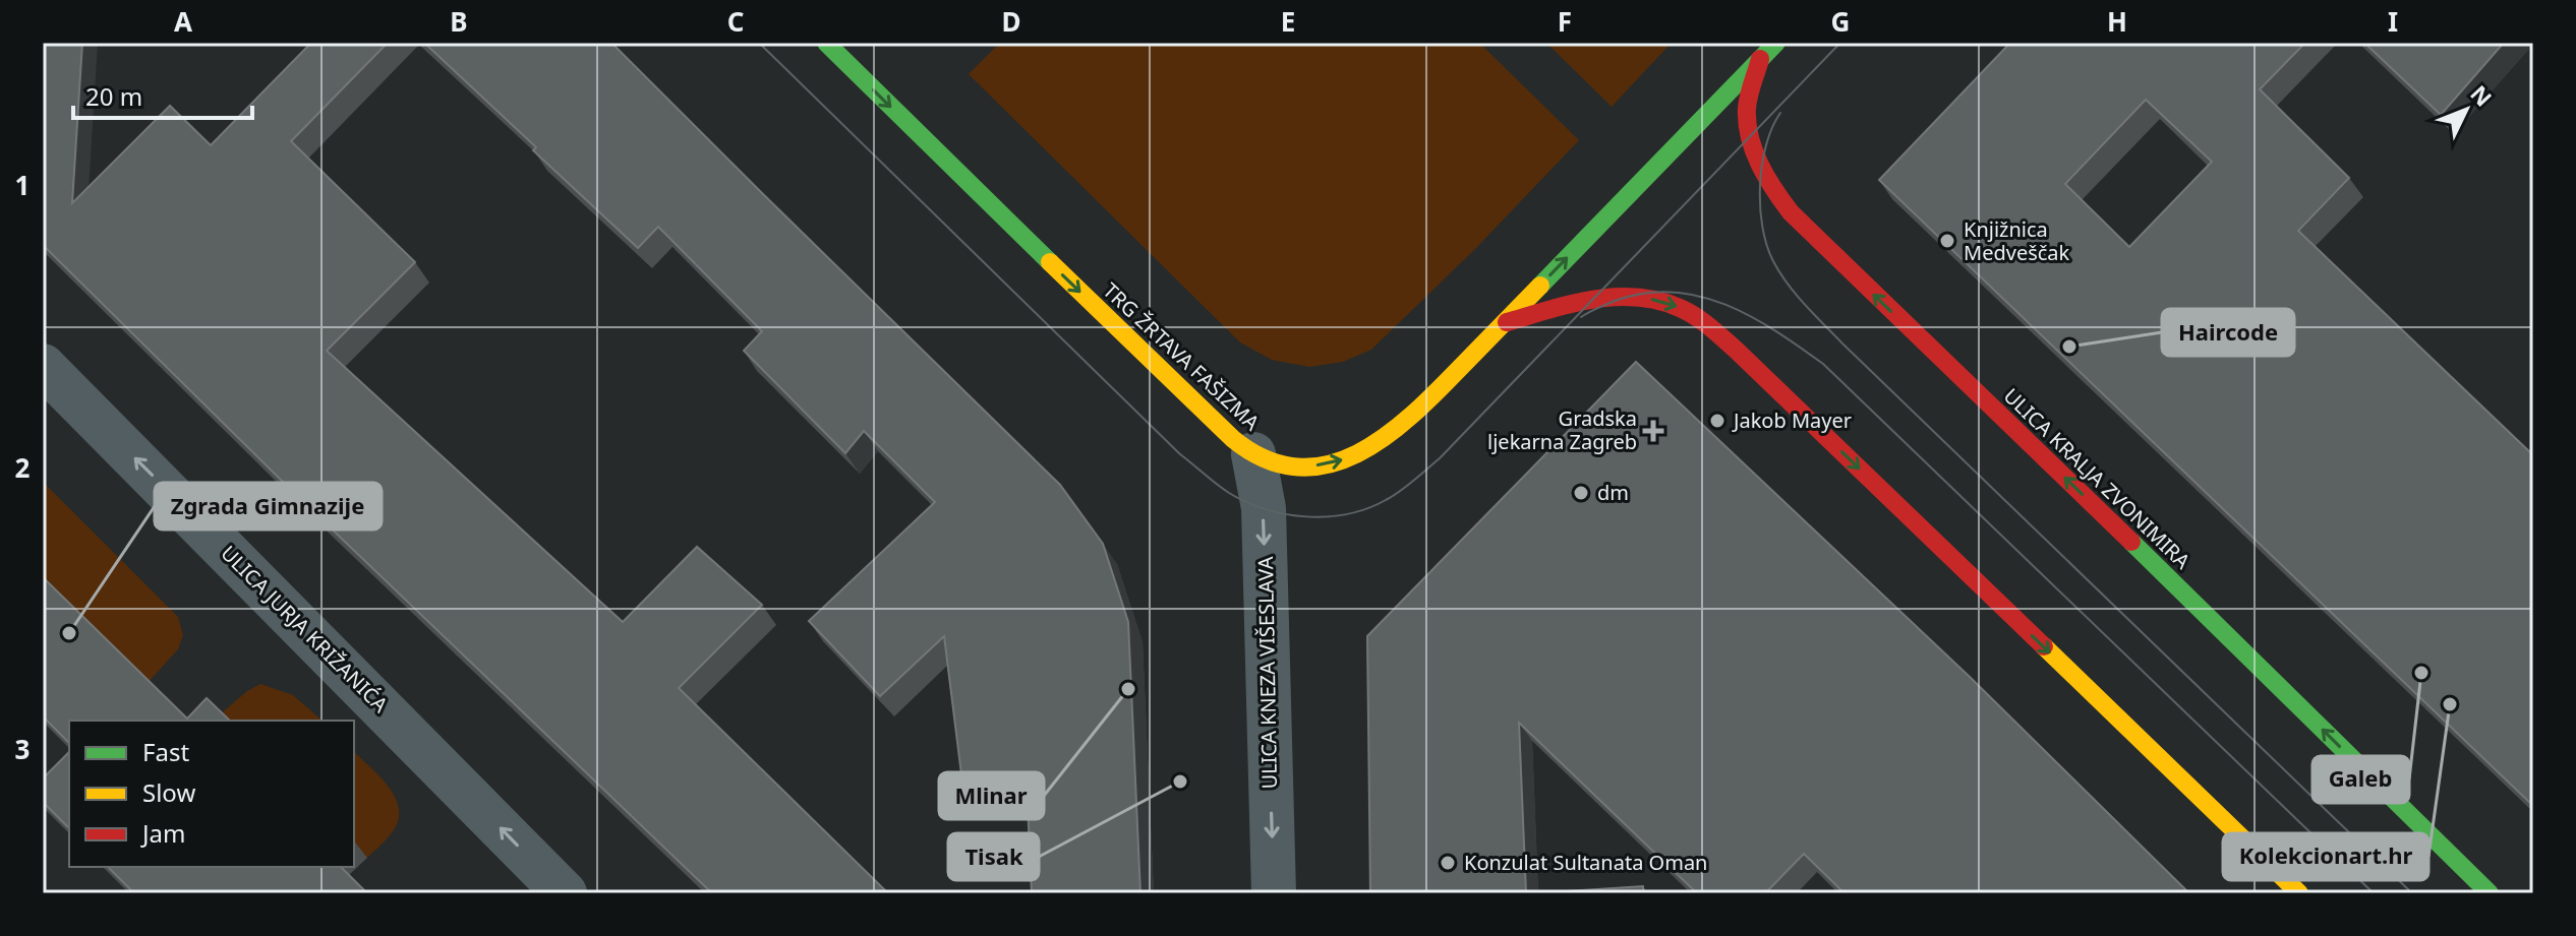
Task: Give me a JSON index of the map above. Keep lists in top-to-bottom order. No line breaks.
{"streets":{"main road":["TRG ŽRTAVA FAŠIZMA","ULICA KRALJA ZVONIMIRA"],"street":["ULICA JURJA KRIŽANIĆA","ULICA KNEZA VIŠESLAVA"]},"crossings":[["TRG ŽRTAVA FAŠIZMA","ULICA KRALJA ZVONIMIRA"],["TRG ŽRTAVA FAŠIZMA","ULICA KNEZA VIŠESLAVA"]],"one_way":["ULICA JURJA KRIŽANIĆA","ULICA KNEZA VIŠESLAVA"],"places":{"other":["Knjižnica Medveščak","Haircode","Jakob Mayer","dm","Zgrada Gimnazije","Galeb","Mlinar","Kolekcionart.hr","Tisak","Konzulat Sultanata Oman"],"health":["Gradska ljekarna Zagreb"]},"legend":["Fast","Slow","Jam"],"scale_bar":"20 m","north":"top right","grid":{"columns":["A","B","C","D","E","F","G","H","I"],"rows":["1","2","3"]}}
